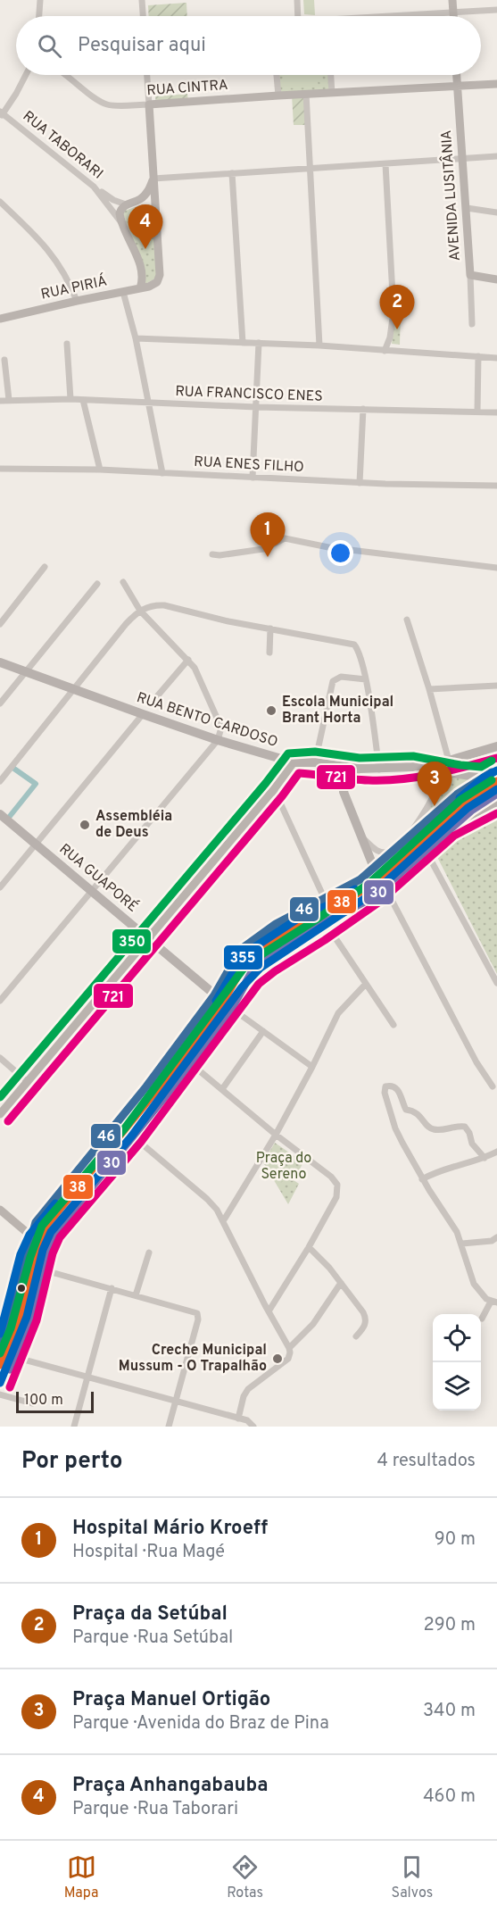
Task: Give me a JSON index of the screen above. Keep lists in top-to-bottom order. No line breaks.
{"streets":{"main road":["RUA BENTO CARDOSO","RUA GUAPORÉ"],"street":["RUA CINTRA","RUA TABORARI","AVENIDA LUSITÂNIA","RUA PIRIÁ","RUA FRANCISCO ENES","RUA ENES FILHO"]},"crossings":[["RUA CINTRA","AVENIDA LUSITÂNIA"],["RUA TABORARI","RUA PIRIÁ"]],"parks":["Praça do Sereno"],"places":["Escola Municipal Brant Horta","Assembléia de Deus","Creche Municipal Mussum - O Trapalhão"],"lines":["transit line 350","transit line 721","transit line 355","transit line 46","transit line 38","transit line 30"],"scale_bar":"100 m","page":{"search":"Pesquisar aqui","pins":["4","2","1","3"],"scale":"100 m","heading":["Por perto","4 resultados"],"list":[{"mark":"1","name":"Hospital Mário Kroeff","note":"Hospital · Rua Magé","value":"90 m"},{"mark":"2","name":"Praça da Setúbal","note":"Parque · Rua Setúbal","value":"290 m"},{"mark":"3","name":"Praça Manuel Ortigão","note":"Parque · Avenida do Braz de Pina","value":"340 m"},{"mark":"4","name":"Praça Anhangabauba","note":"Parque · Rua Taborari","value":"460 m"}],"nav":["Mapa","Rotas","Salvos"]}}
